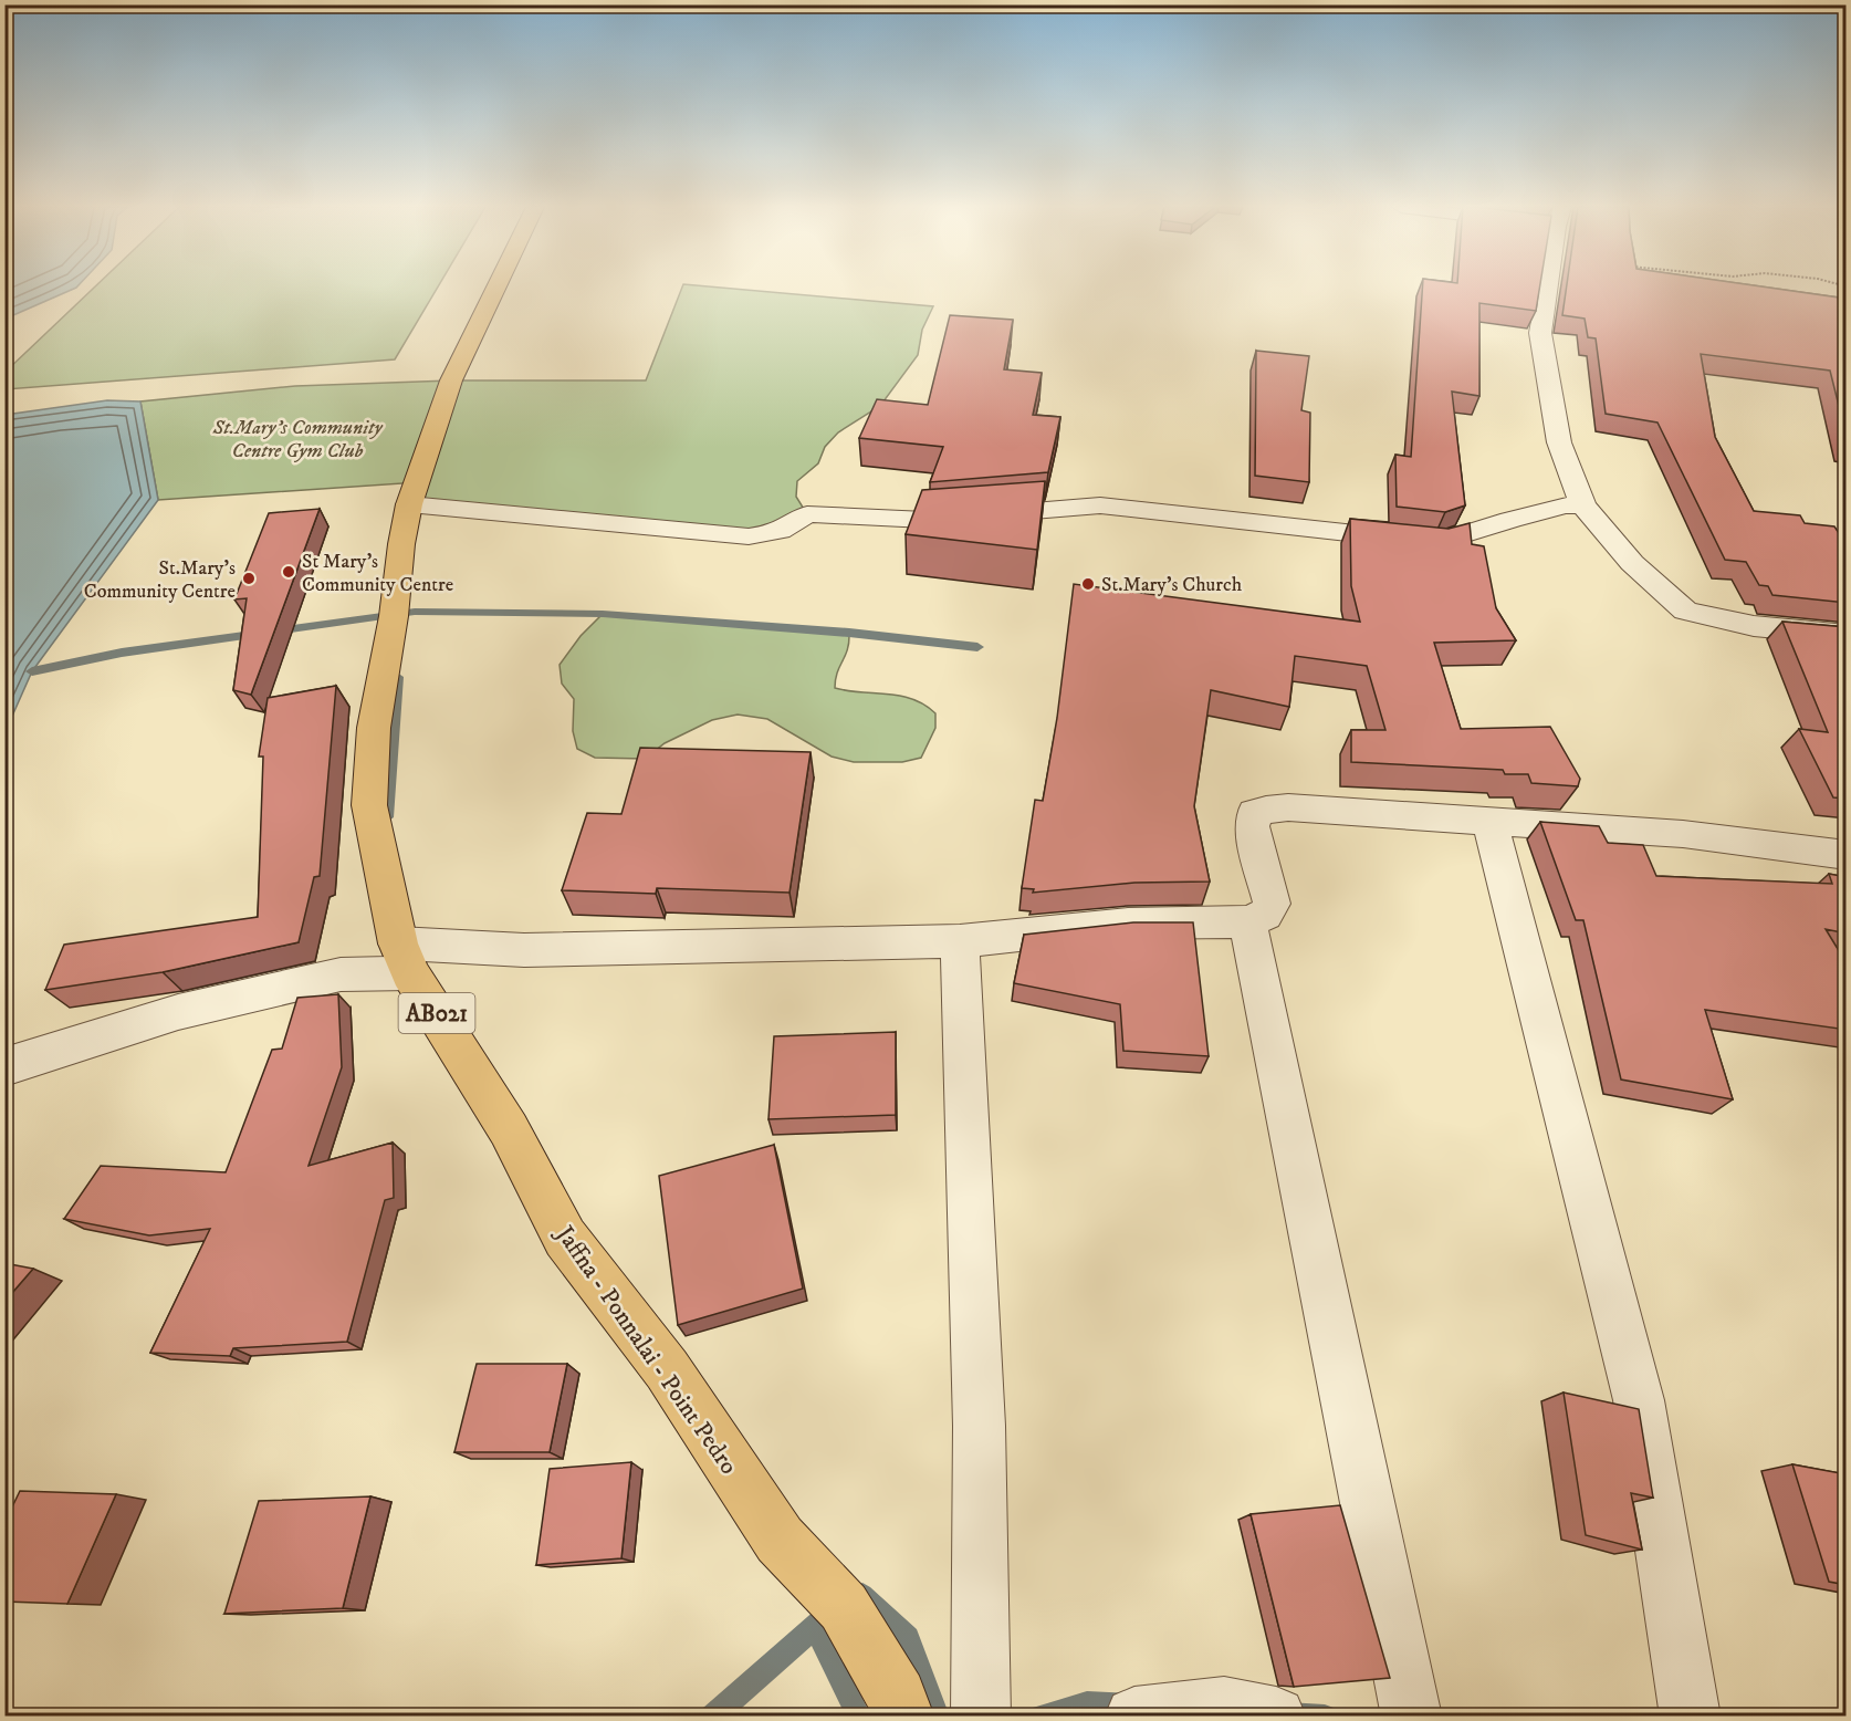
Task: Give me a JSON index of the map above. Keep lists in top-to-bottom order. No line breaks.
{"streets":{"main road":["AB021","Jaffna - Ponnalai - Point Pedro"]},"parks":["St.Mary's Community Centre Gym Club"],"places":["St Mary's Community Centre","St.Mary's Community Centre","St.Mary's Church"]}
